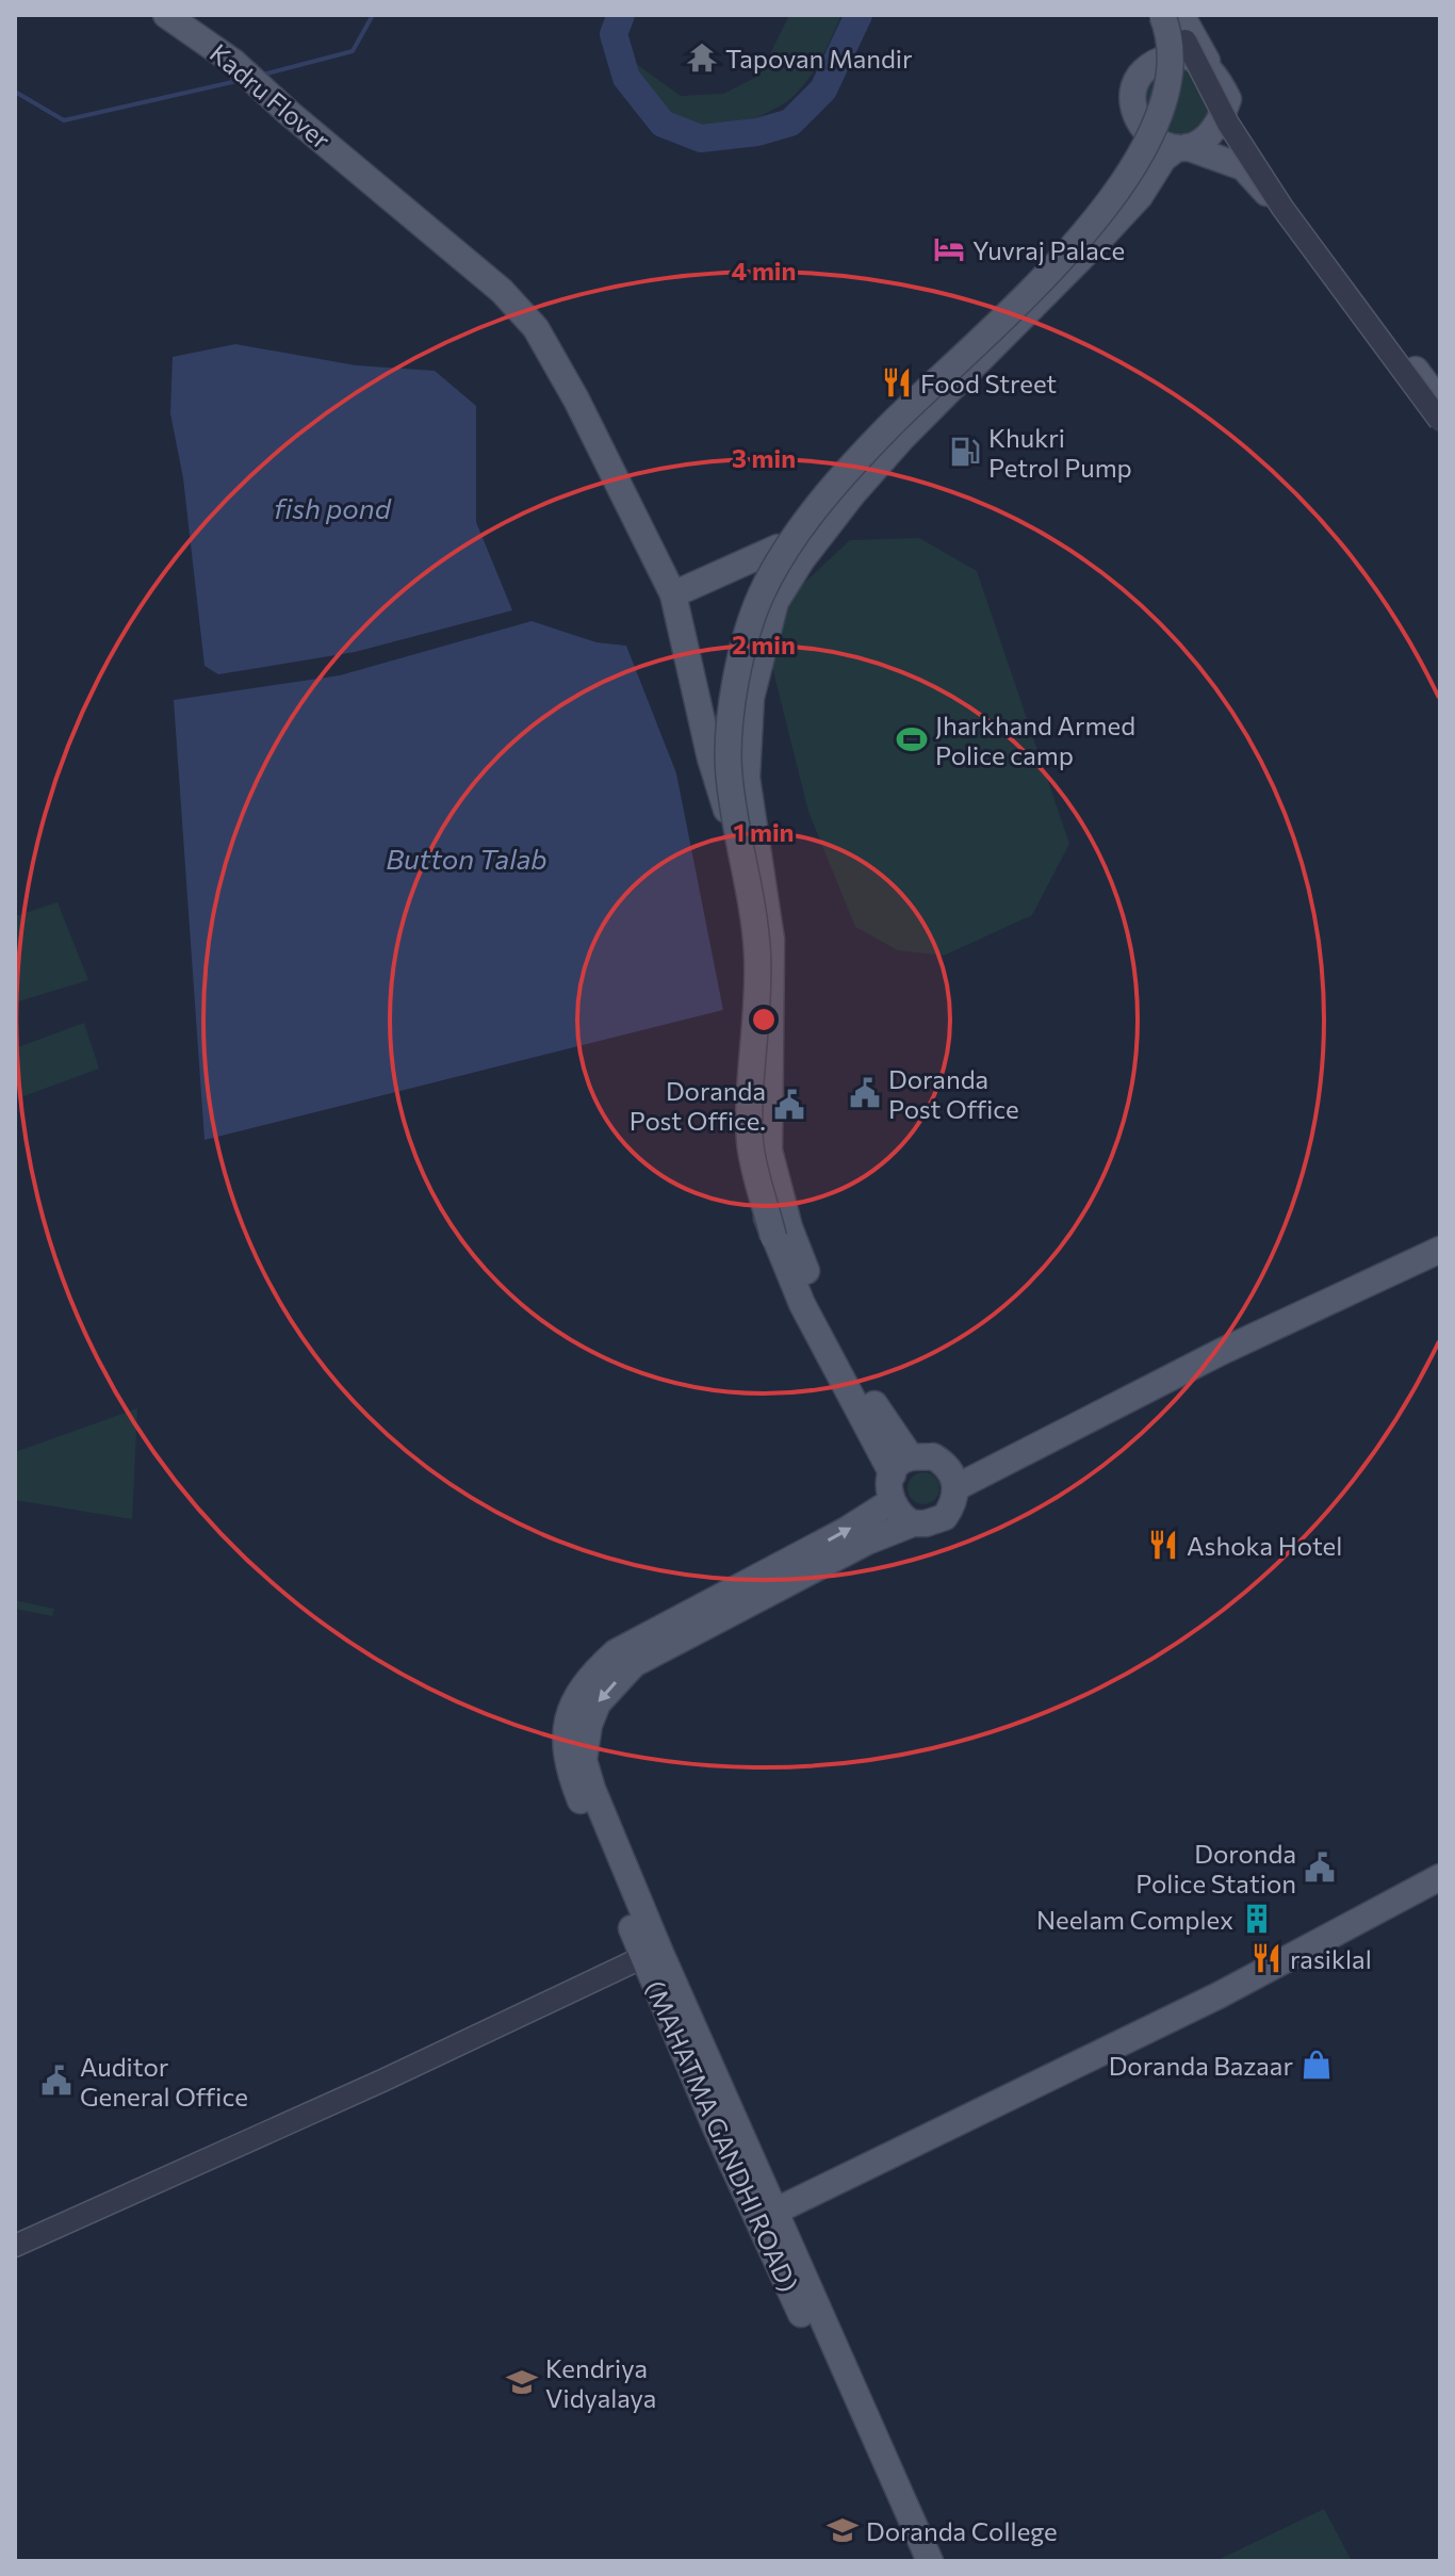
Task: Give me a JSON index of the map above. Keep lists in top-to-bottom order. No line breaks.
{"streets":{"main road":["Kadru Flover","(MAHATMA GANDHI ROAD)"]},"water":["fish pond","Button Talab"],"places":{"temple":["Tapovan Mandir"],"hotel":["Yuvraj Palace"],"restaurant":["Food Street","Ashoka Hotel","rasiklal"],"fuel station":["Khukri Petrol Pump"],"sports":["Jharkhand Armed Police camp"],"public building":["Doranda Post Office","Doranda Post Office.","Doronda Police Station","Auditor General Office"],"building":["Neelam Complex"],"shop":["Doranda Bazaar"],"school or university":["Kendriya Vidyalaya","Doranda College"]},"rings":["4 min","3 min","2 min","1 min"]}
